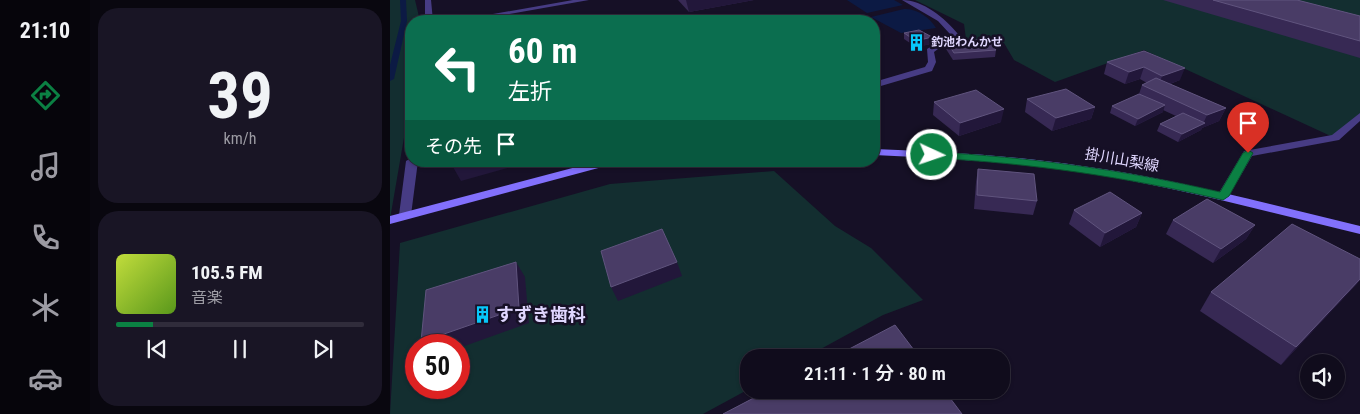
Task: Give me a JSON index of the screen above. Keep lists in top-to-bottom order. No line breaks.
{"streets":{"main road":["掛川山梨線"]},"places":{"building":["釣池わんかせ","すずき歯科"]},"page":{"tabs":"21:10","tile":["39","km/h"],"turn":["60 m","左折"],"then":"その先","song":["105.5 FM","音楽"],"limit":"50","trip":"21:11 · 1 分 · 80 m"}}
